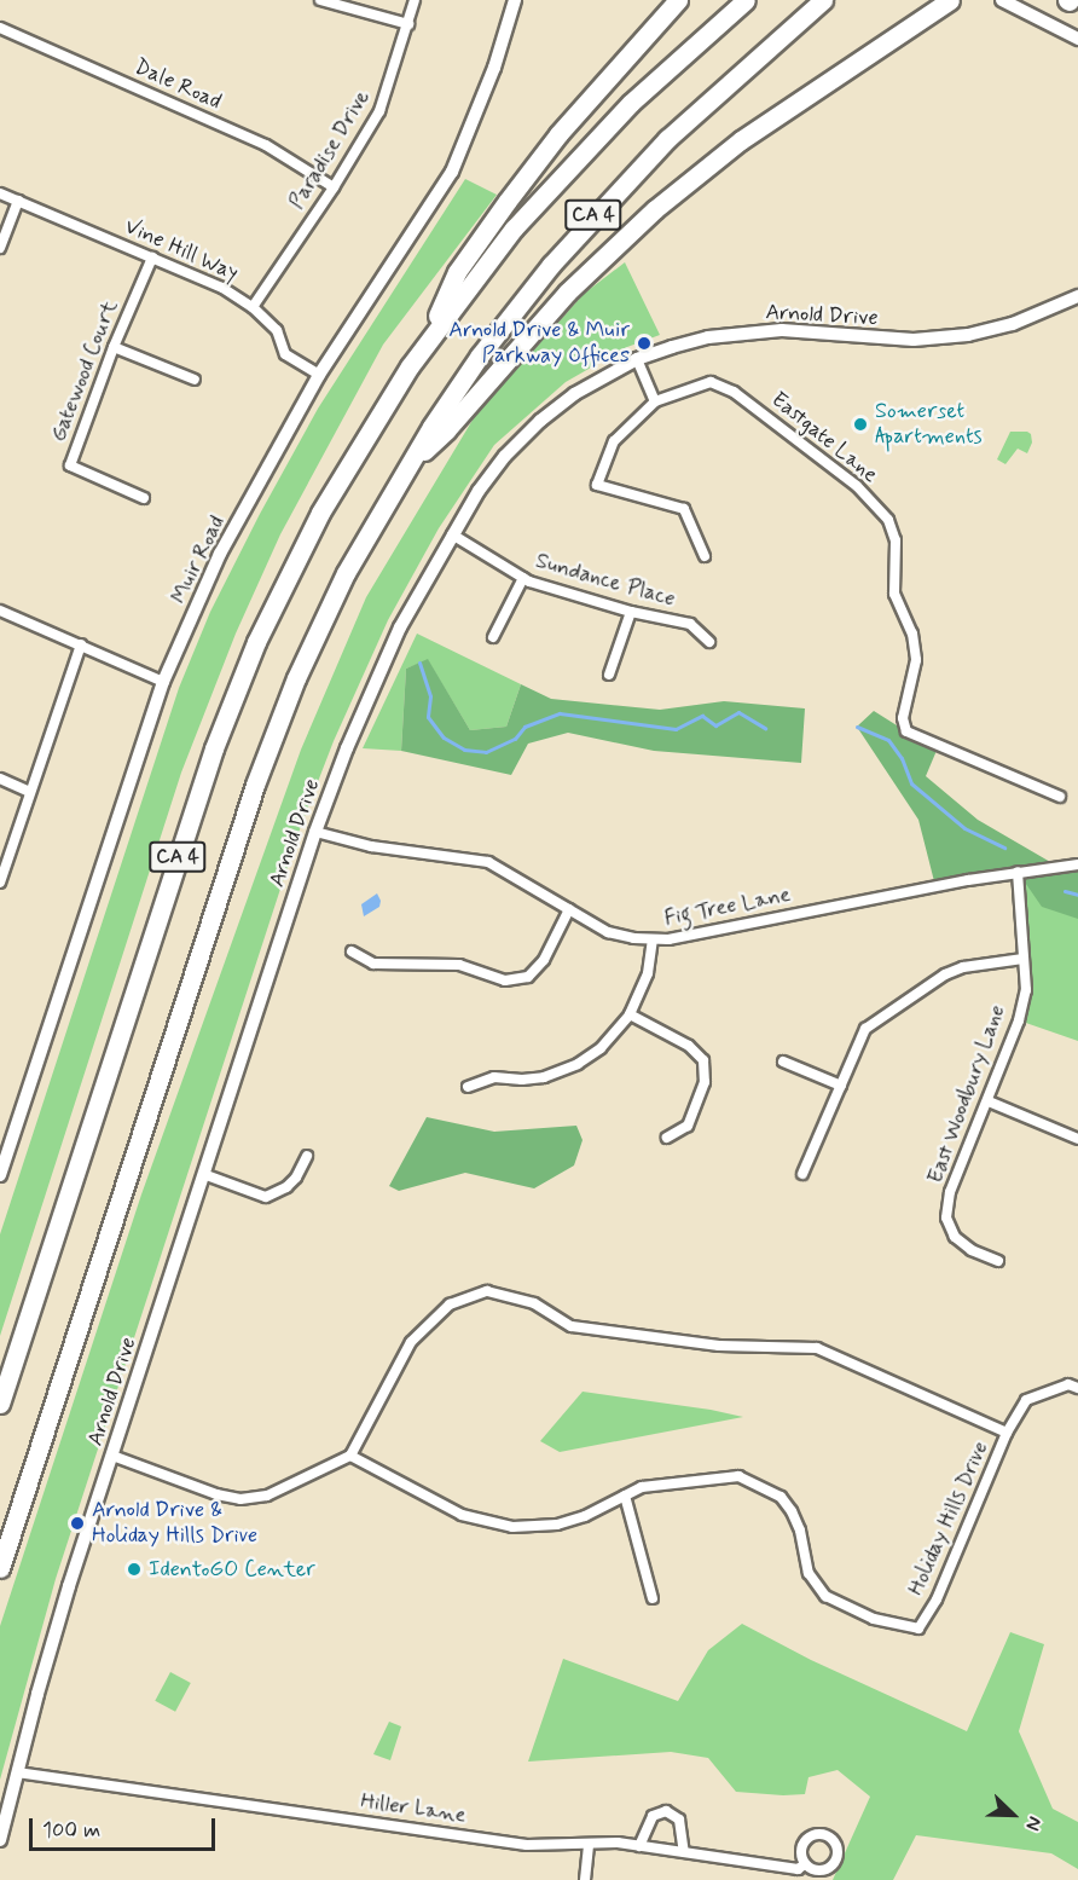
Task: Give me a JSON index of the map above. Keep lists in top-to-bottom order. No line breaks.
{"streets":{"highway":["CA 4"],"street":["Dale Road","Paradise Drive","Vine Hill Way","Arnold Drive","Gatewood Court","Eastgate Lane","Muir Road","Sundance Place","Fig Tree Lane","East Woodbury Lane","Holiday Hills Drive","Hiller Lane"]},"crossings":[["Dale Road","Paradise Drive"],["Paradise Drive","Vine Hill Way"],["Vine Hill Way","Gatewood Court"],["Vine Hill Way","Muir Road"],["Arnold Drive","Sundance Place"],["Arnold Drive","Fig Tree Lane"],["Arnold Drive","Hiller Lane"],["Fig Tree Lane","East Woodbury Lane"]],"places":["Arnold Drive & Muir Parkway Offices","Somerset Apartments","Arnold Drive & Holiday Hills Drive","IdentoGO Center"],"scale_bar":"100 m","north":"bottom right"}
